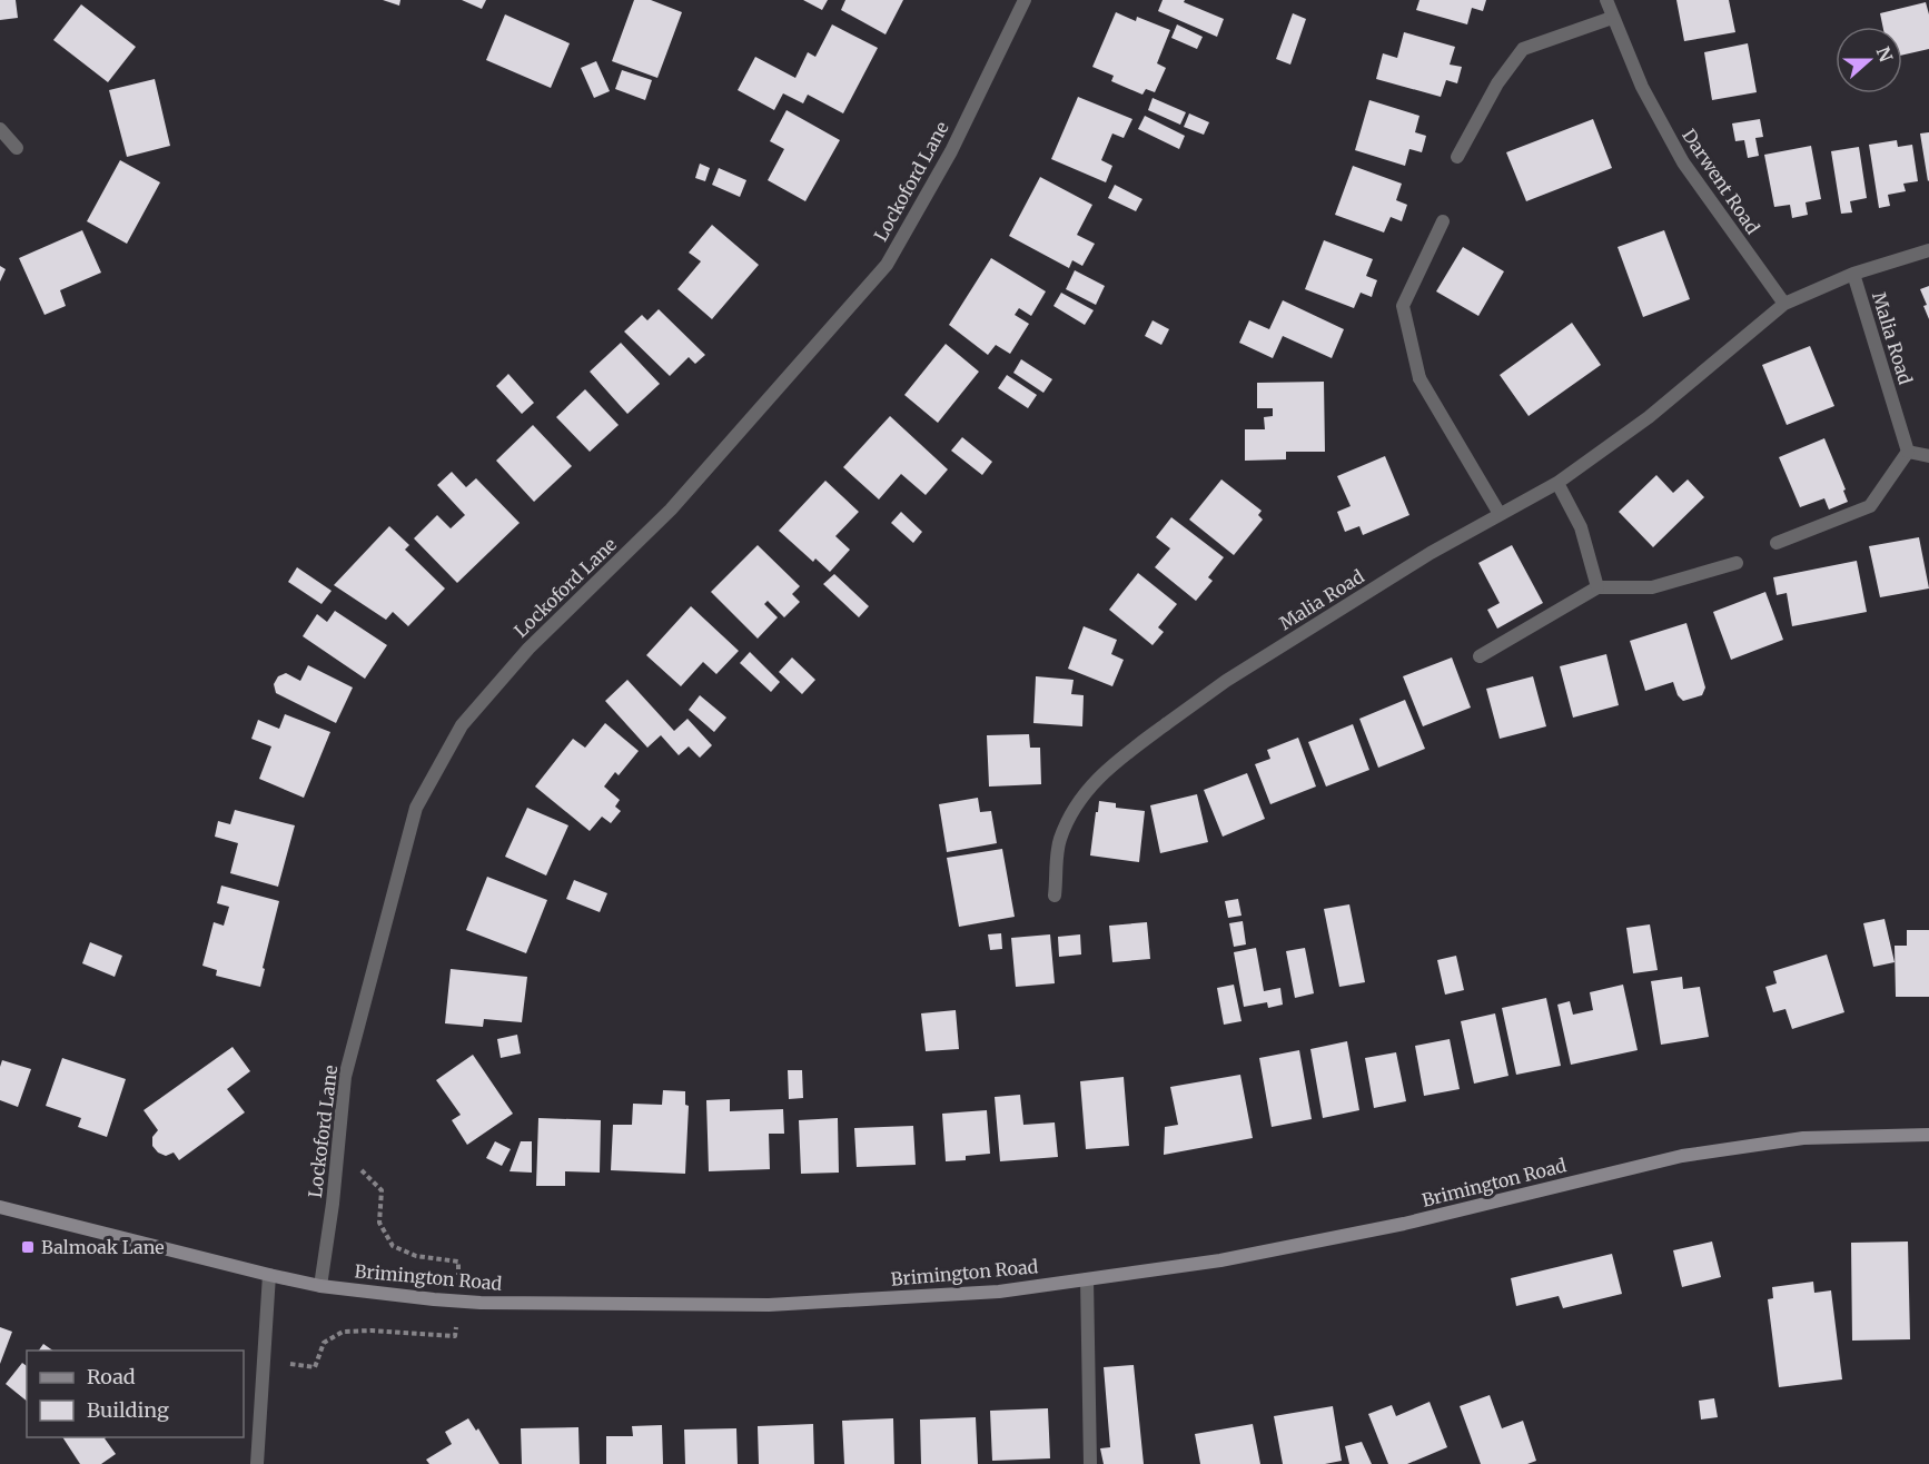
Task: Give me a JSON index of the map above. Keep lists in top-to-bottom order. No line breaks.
{"streets":{"main road":["Brimington Road"],"street":["Lockoford Lane","Darwent Road","Malia Road"]},"crossings":[["Lockoford Lane","Brimington Road"],["Darwent Road","Malia Road"]],"places":{"transit":["Balmoak Lane"]},"legend":["Road","Building"],"north":"right"}
